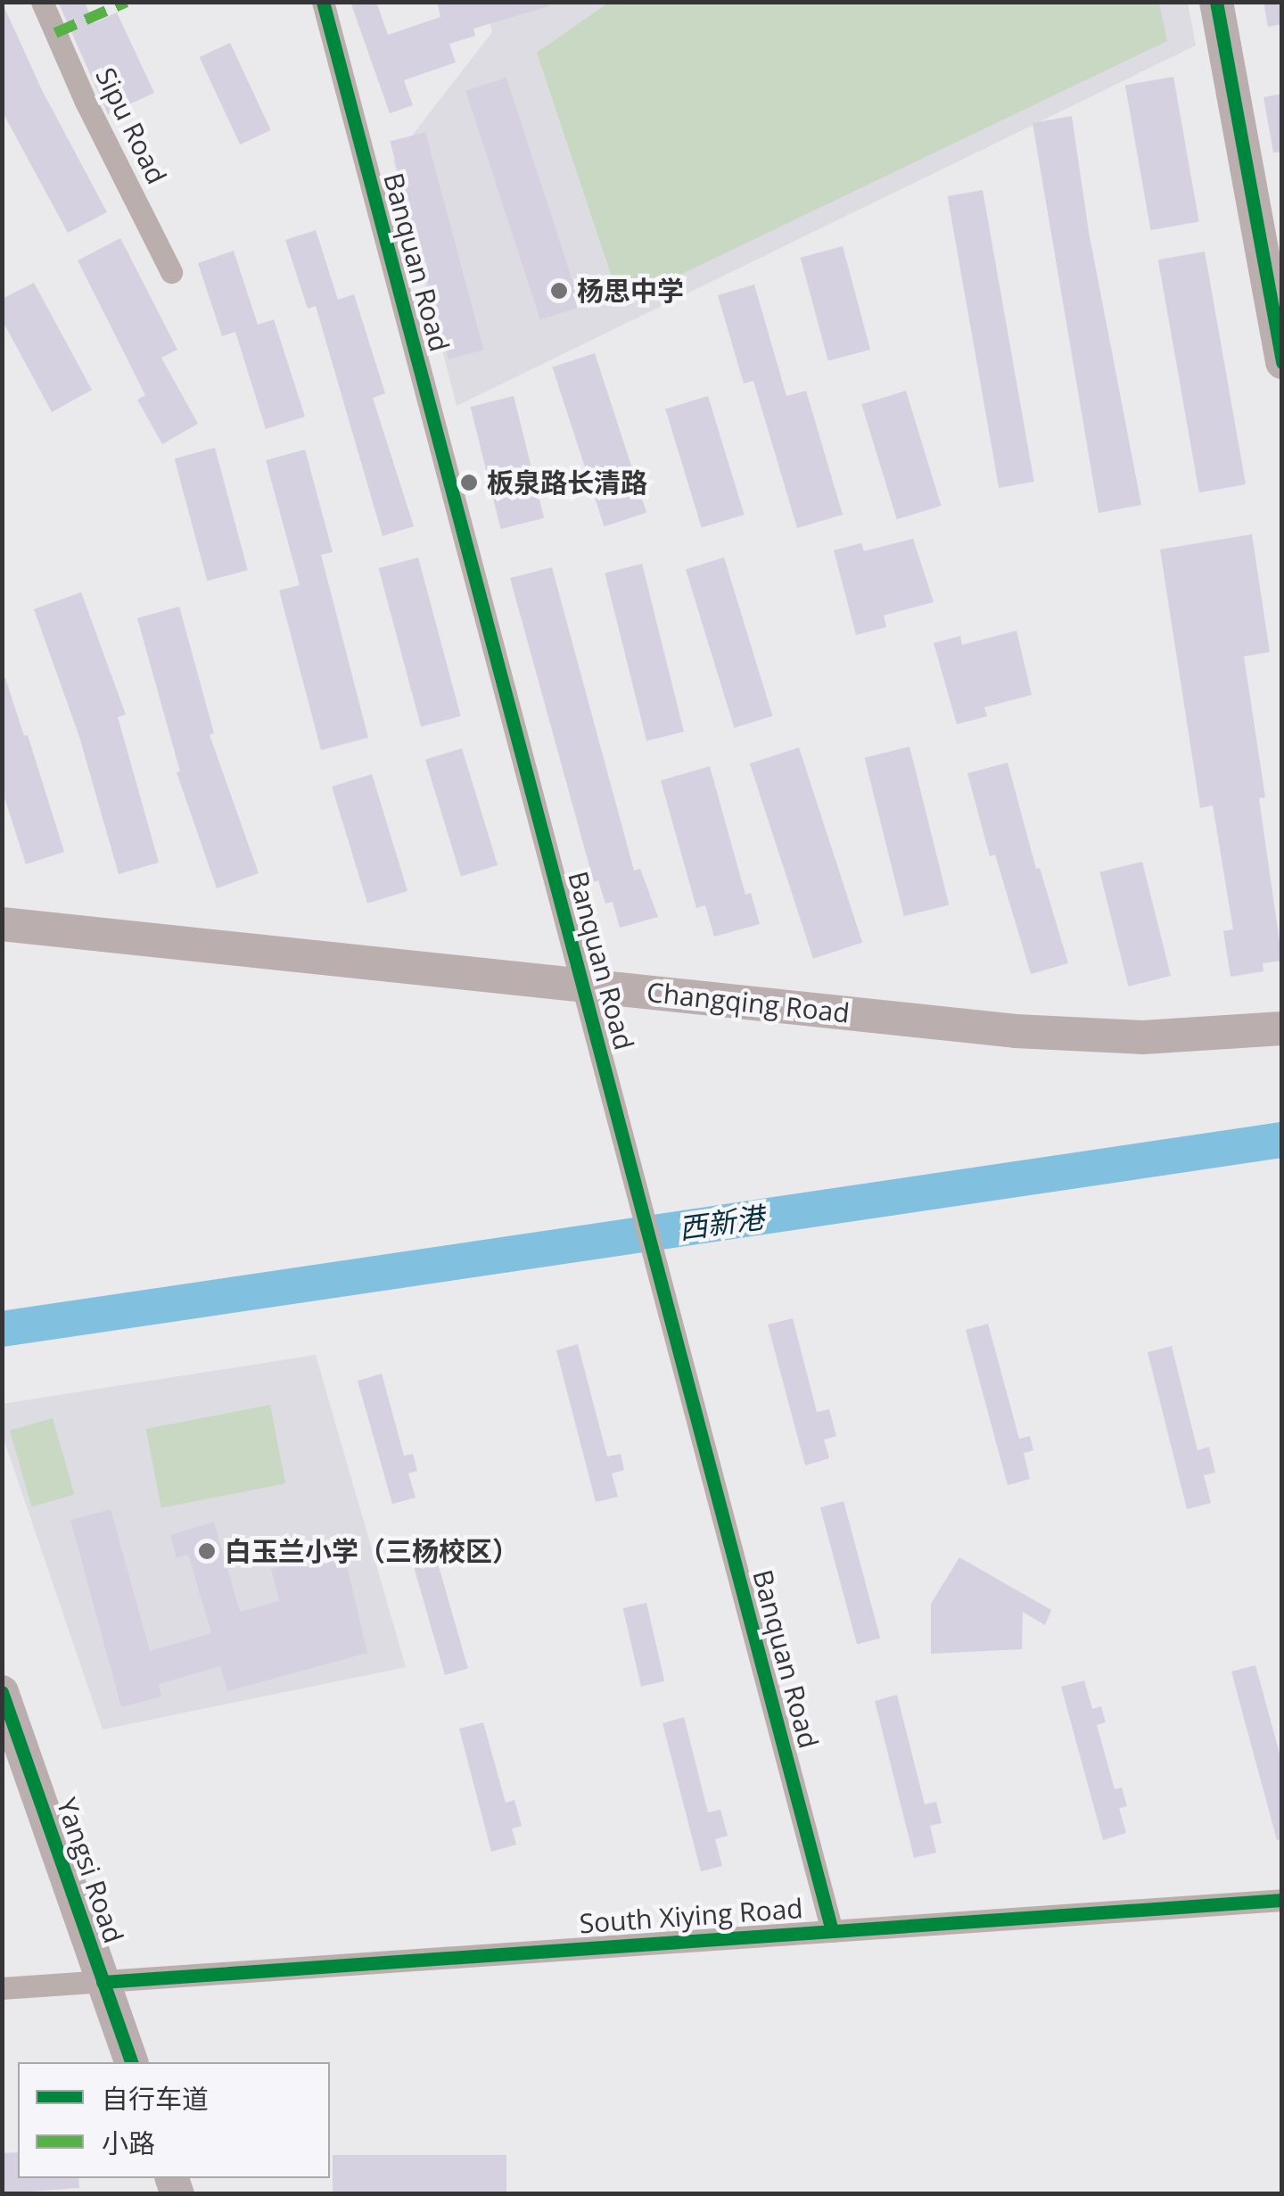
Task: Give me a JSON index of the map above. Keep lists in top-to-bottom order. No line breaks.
{"streets":{"main road":["Changqing Road","Yangsi Road"],"street":["Sipu Road","Banquan Road","South Xiying Road"]},"crossings":[["Banquan Road","Changqing Road"],["Banquan Road","South Xiying Road"],["Yangsi Road","South Xiying Road"]],"water":["西新港"],"places":["杨思中学","板泉路长清路","白玉兰小学（三杨校区）"],"legend":["自行车道","小路"]}
